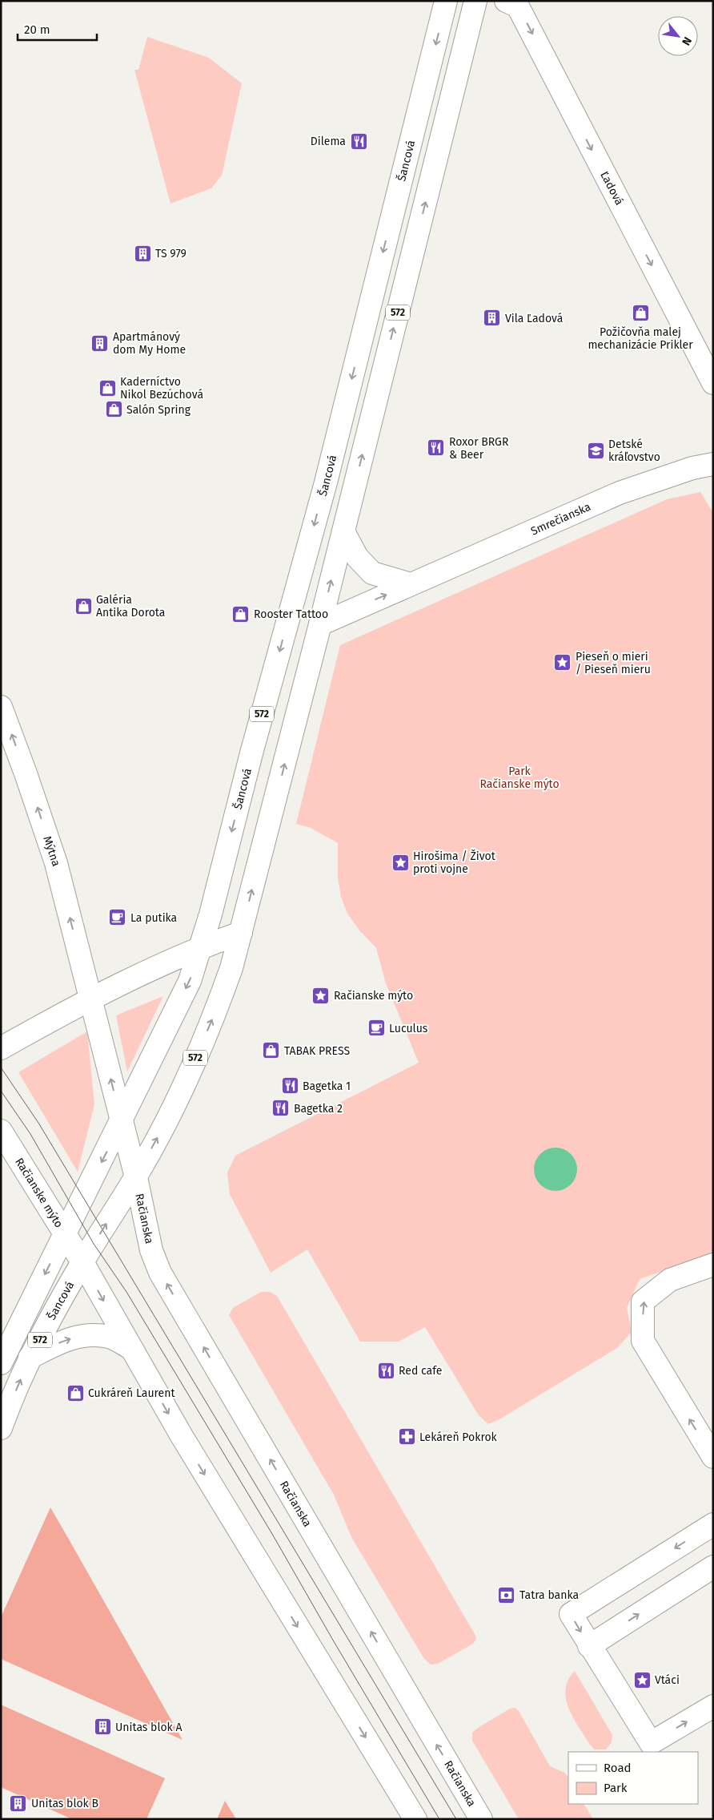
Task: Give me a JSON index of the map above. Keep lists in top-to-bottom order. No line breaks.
{"streets":{"main road":["Šancová","Ľadová","572","Smrečianska","Mýtna","Račianske mýto","Račianska"]},"crossings":[["Šancová","572"],["Šancová","Račianske mýto"],["572","Smrečianska"],["572","Račianske mýto"],["572","Račianska"]],"one_way":["Ľadová","Mýtna"],"parks":["Park Račianske mýto"],"places":{"restaurant":["Dilema","Roxor BRGR & Beer","Bagetka 1","Bagetka 2","Red cafe"],"building":["TS 979","Vila Ľadová","Apartmánový dom My Home","Unitas blok A","Unitas blok B"],"shop":["Požičovňa malej mechanizácie Prikler","Kaderníctvo Nikol Bezúchová","Salón Spring","Galéria Antika Dorota","Rooster Tattoo","TABAK PRESS","Cukráreň Laurent"],"school or university":["Detské kráľovstvo"],"place":["Pieseň o mieri / Pieseň mieru","Hirošima / Život proti vojne","Račianske mýto","Vtáci"],"cafe":["La putika","Luculus"],"pharmacy":["Lekáreň Pokrok"],"bank":["Tatra banka"]},"legend":["Road","Park"],"scale_bar":"20 m","north":"bottom right"}
